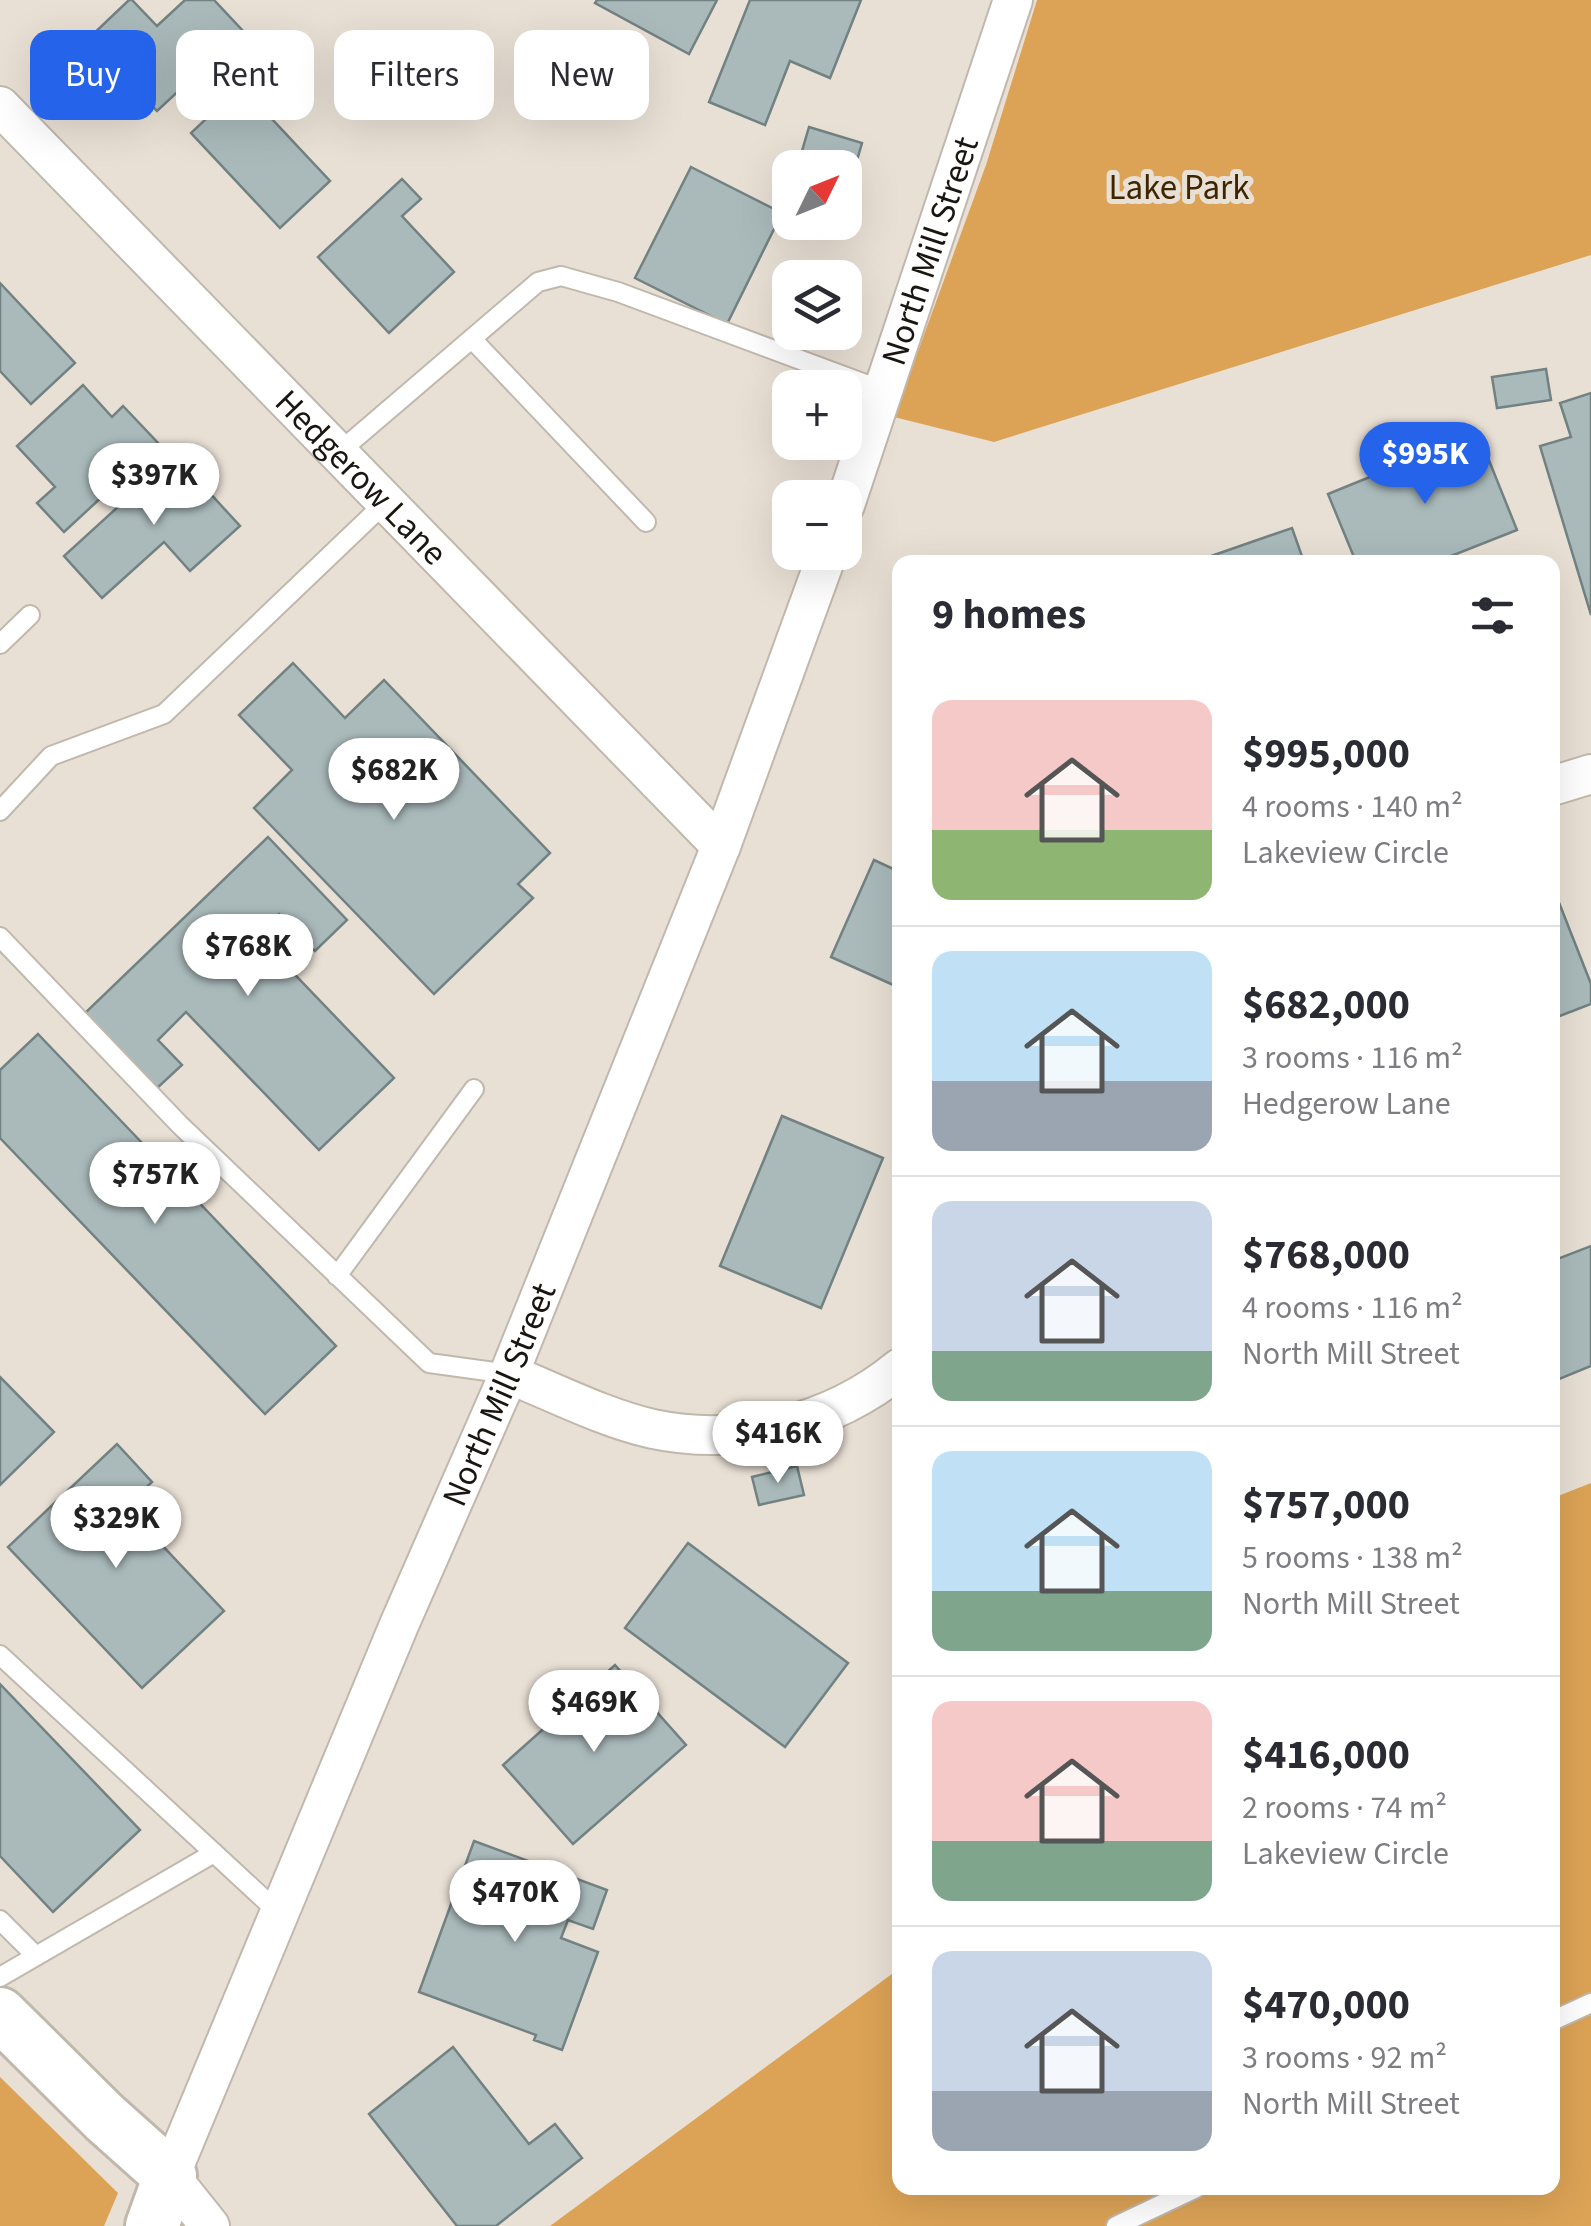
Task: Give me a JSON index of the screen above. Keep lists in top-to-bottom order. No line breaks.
{"streets":{"main road":["North Mill Street"],"street":["Hedgerow Lane"]},"crossings":[["North Mill Street","Hedgerow Lane"]],"parks":["Lake Park"],"north":"top right","page":{"chip":["Buy","Rent","Filters","New"],"map_buttons":["+","−"],"price":["$995K","$397K","$682K","$768K","$757K","$416K","$329K","$469K","$470K"],"heading":"9 homes","list":[{"name":"$995,000","note":"4 rooms · 140 m² · Lakeview Circle"},{"name":"$682,000","note":"3 rooms · 116 m² · Hedgerow Lane"},{"name":"$768,000","note":"4 rooms · 116 m² · North Mill Street"},{"name":"$757,000","note":"5 rooms · 138 m² · North Mill Street"},{"name":"$416,000","note":"2 rooms · 74 m² · Lakeview Circle"},{"name":"$470,000","note":"3 rooms · 92 m² · North Mill Street"}]}}
